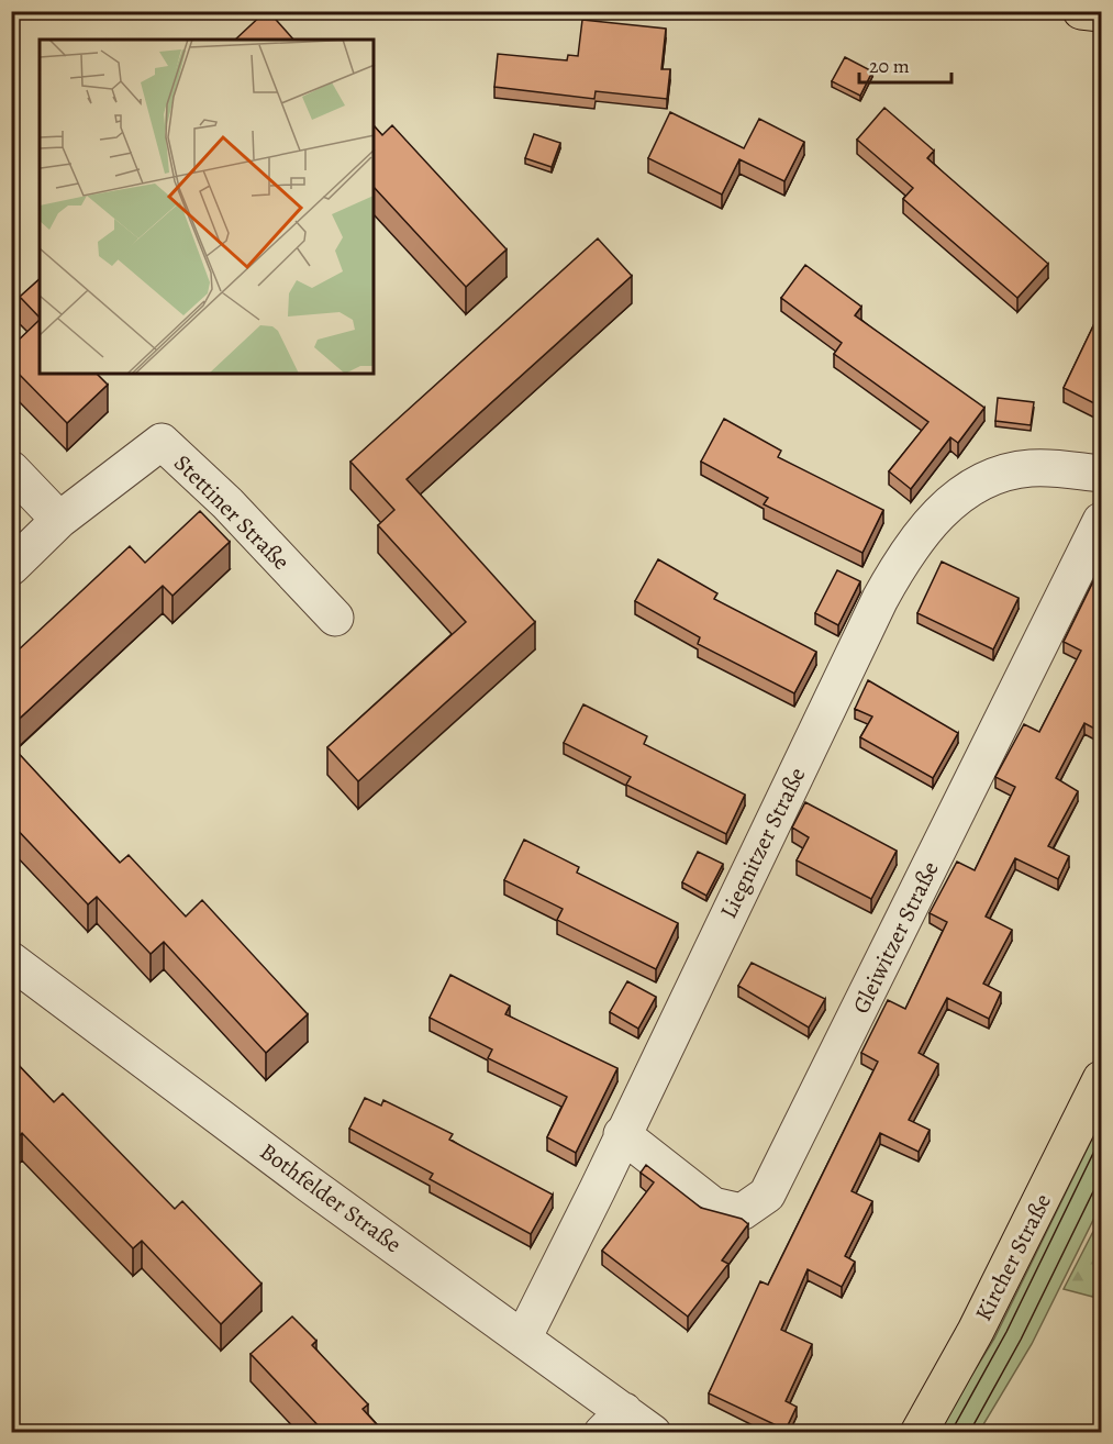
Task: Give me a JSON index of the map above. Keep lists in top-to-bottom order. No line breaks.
{"streets":{"main road":["Kircher Straße"],"street":["Stettiner Straße","Liegnitzer Straße","Gleiwitzer Straße","Bothfelder Straße"]},"crossings":[["Liegnitzer Straße","Gleiwitzer Straße"],["Liegnitzer Straße","Bothfelder Straße"]],"scale_bar":"20 m"}
